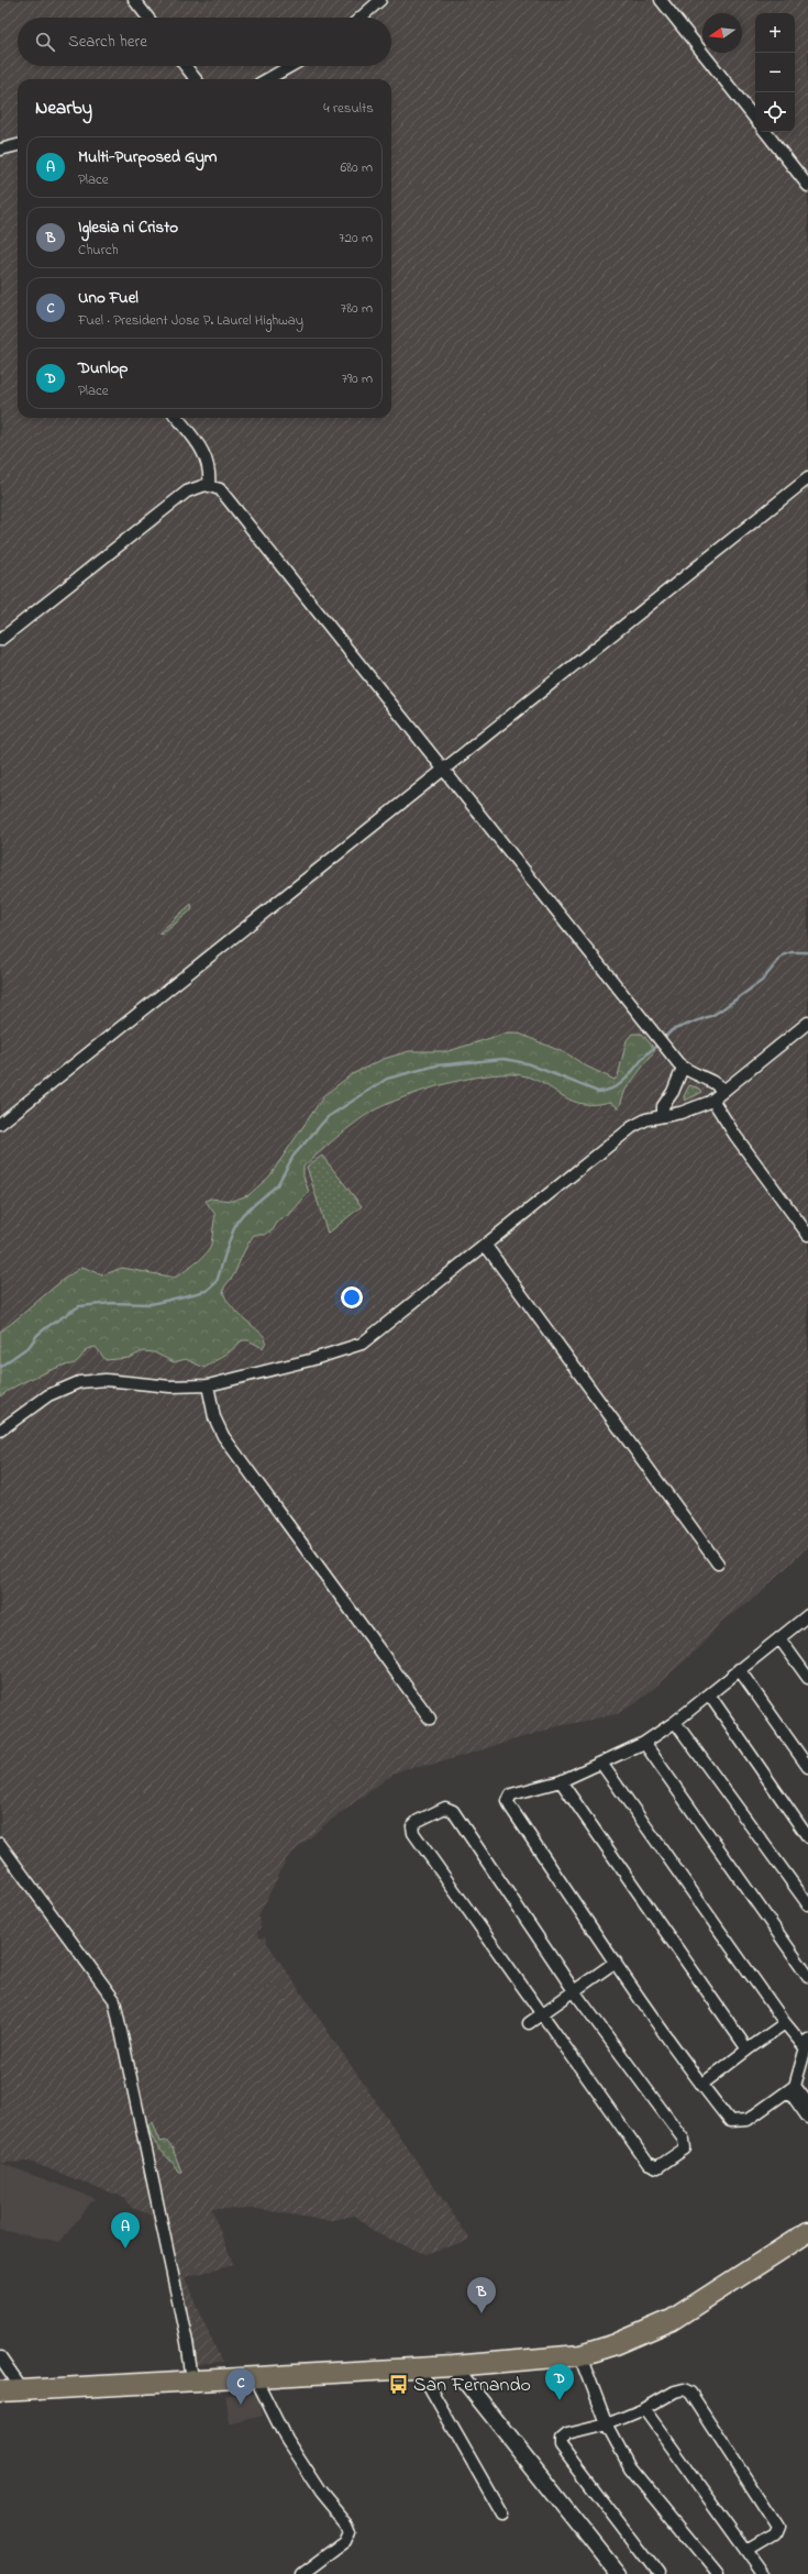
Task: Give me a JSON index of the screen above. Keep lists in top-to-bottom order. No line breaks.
{"places":{"bus stop":["San Fernando"]},"north":"left","page":{"map_buttons":["+","−"],"search":"Search here","heading":["Nearby","4 results"],"list":[{"mark":"A","name":"Multi-Purposed Gym","note":"Place","value":"680 m"},{"mark":"B","name":"Iglesia ni Cristo","note":"Church","value":"720 m"},{"mark":"C","name":"Uno Fuel","note":"Fuel · President Jose P. Laurel Highway","value":"780 m"},{"mark":"D","name":"Dunlop","note":"Place","value":"790 m"}],"pins":["A","B","D","C"]}}
